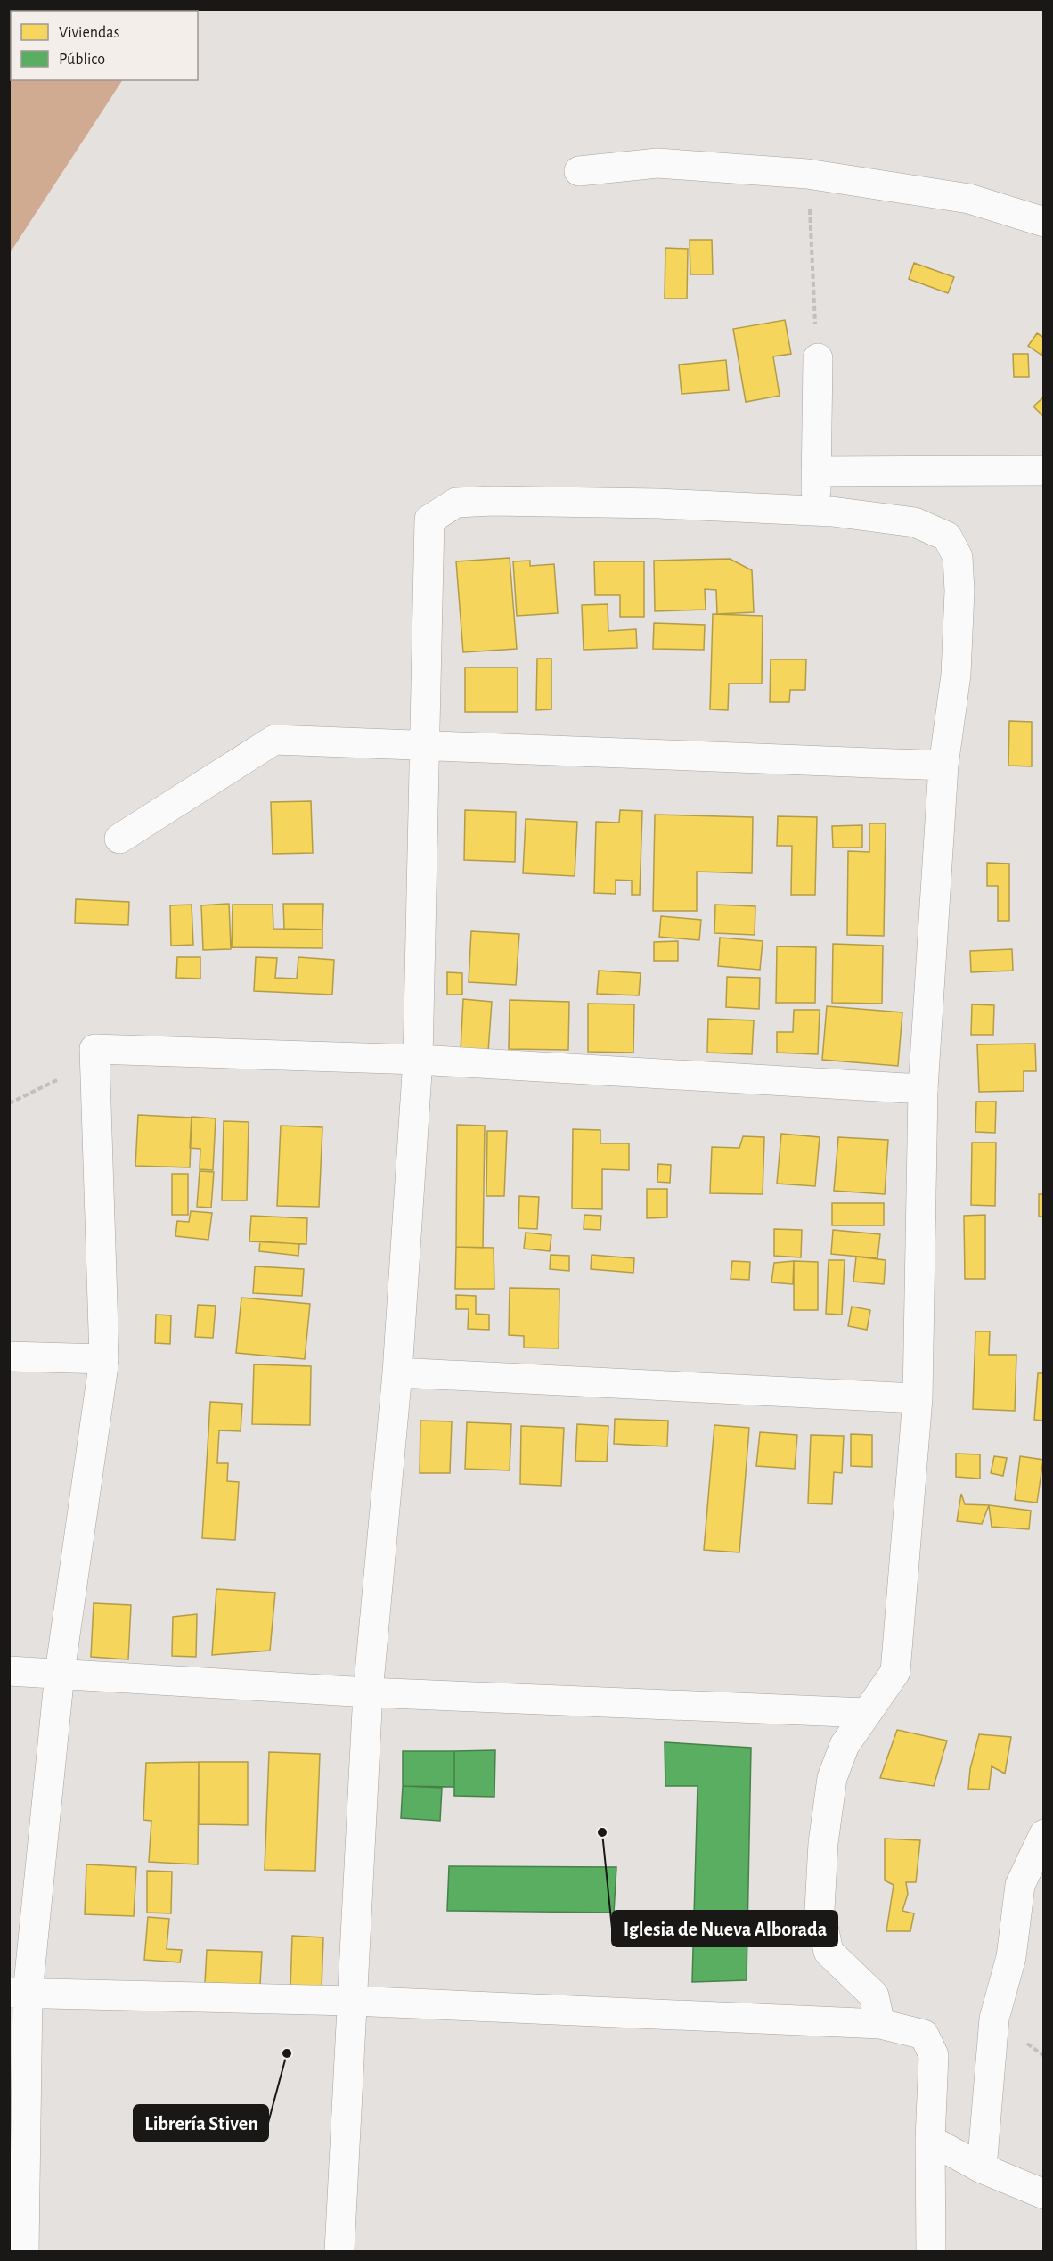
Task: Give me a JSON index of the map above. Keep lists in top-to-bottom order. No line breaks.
{"places":["Iglesia de Nueva Alborada","Librería Stiven"],"legend":["Viviendas","Público"]}
